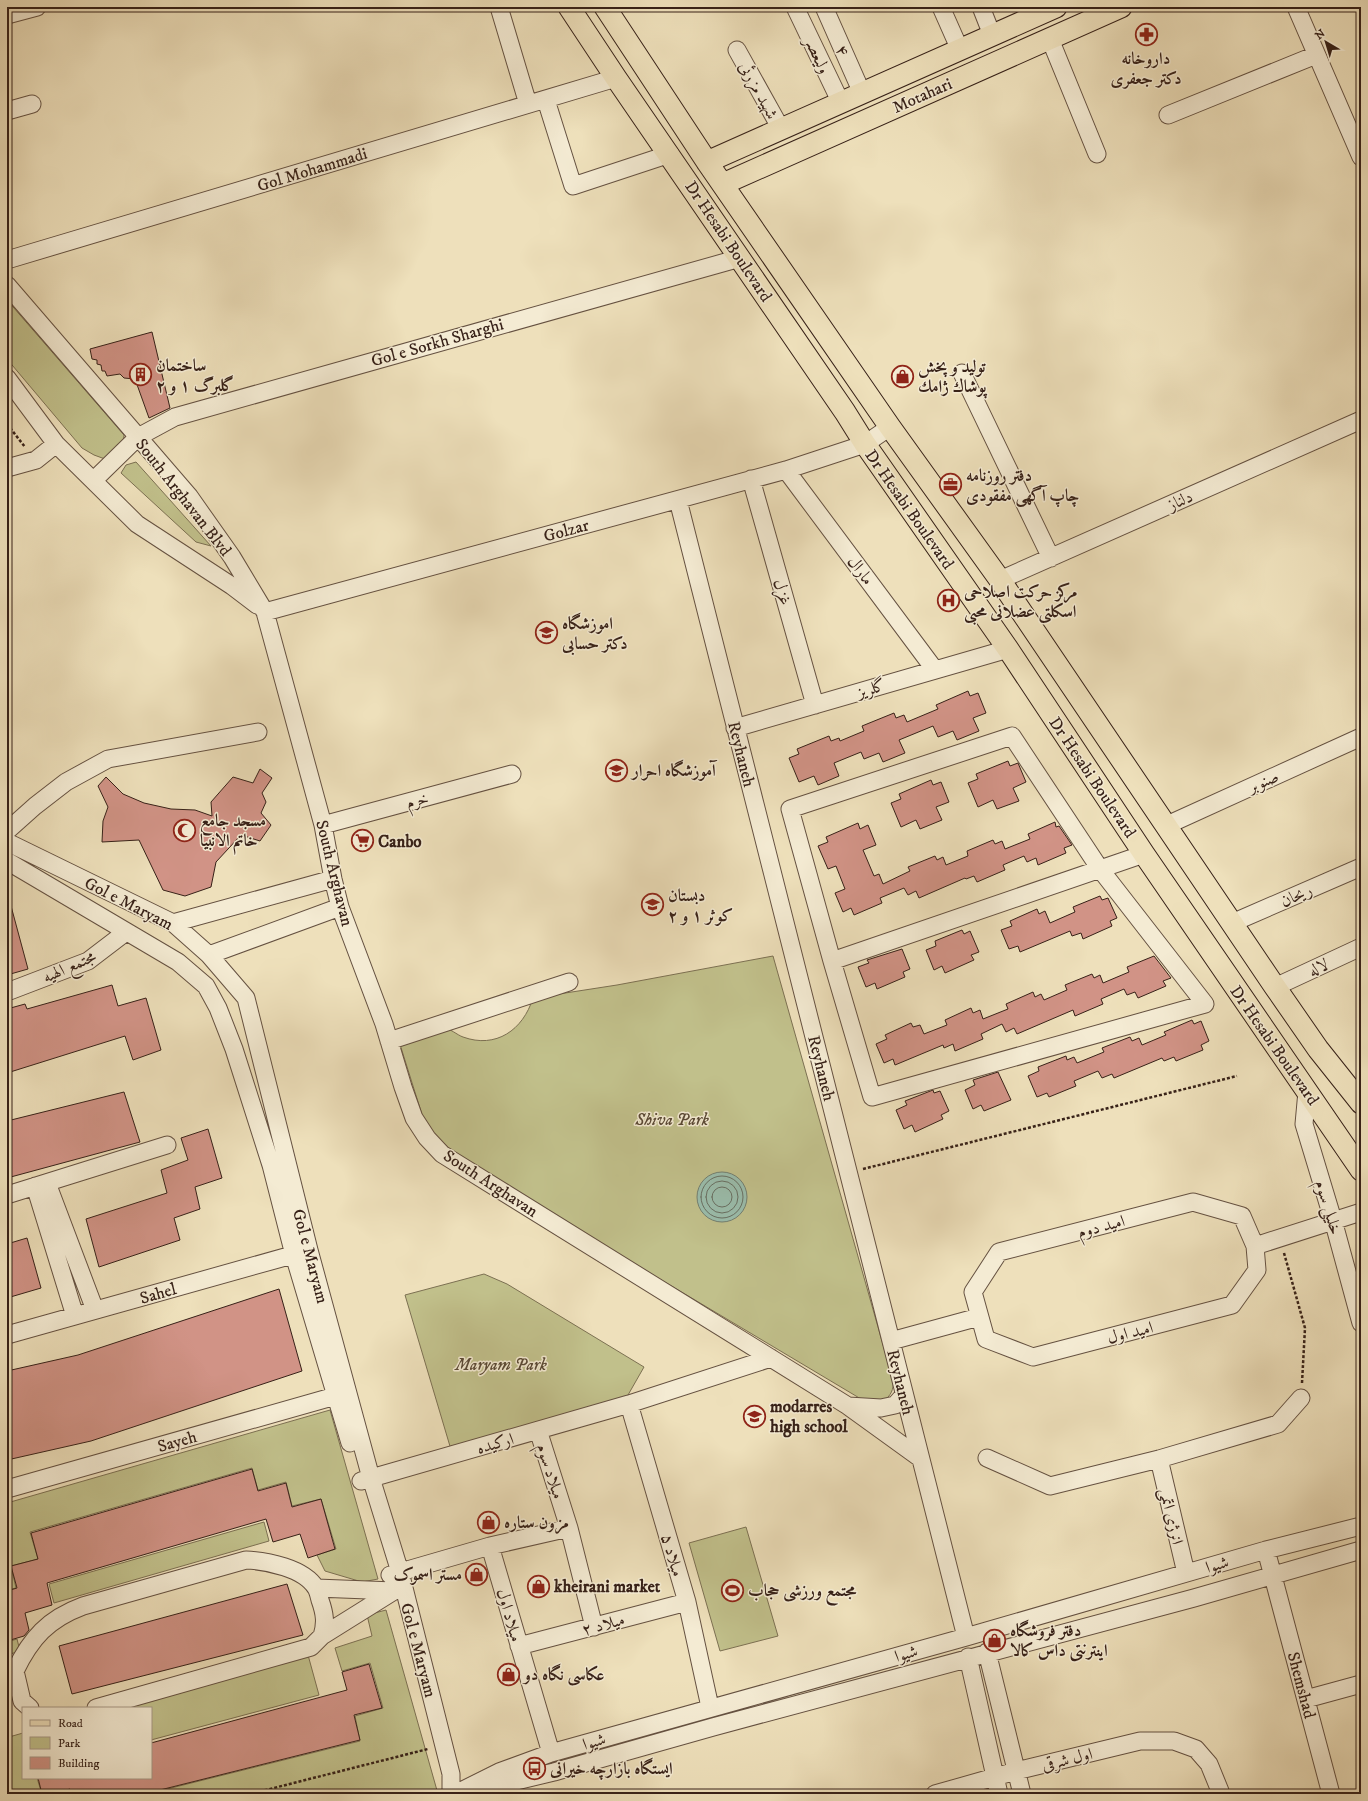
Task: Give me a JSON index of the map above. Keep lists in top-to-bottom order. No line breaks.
{"streets":{"main road":["Motahari","Dr Hesabi Boulevard"],"street":["۴","ولیعصر","شهید مزرئی","Gol Mohammadi","Gol e Sorkh Sharghi","South Arghavan Blvd","دلناز","Golzar","مارال","غزل","گلریز","Reyhaneh","صنوبر","خرم","South Arghavan","ریحان","Gol e Maryam","مجتمع الهیه","لاله","خلیلی سوم","امید دوم","Sahel","امید اول","Sayeh","ارکیده","میلاد سوم","انرژی اتمی","میلاد ۵","شیوا","میلاد اول","میلاد ۲","Shemshad","اول شرقی"]},"crossings":[["۴","Motahari"],["ولیعصر","Motahari"],["شهید مزرئی","Motahari"],["Motahari","Dr Hesabi Boulevard"],["Gol Mohammadi","Dr Hesabi Boulevard"],["Dr Hesabi Boulevard","Gol e Sorkh Sharghi"],["Dr Hesabi Boulevard","دلناز"],["Dr Hesabi Boulevard","Golzar"],["Dr Hesabi Boulevard","گلریز"],["Dr Hesabi Boulevard","صنوبر"],["Dr Hesabi Boulevard","ریحان"],["Dr Hesabi Boulevard","لاله"],["Dr Hesabi Boulevard","خلیلی سوم"],["Gol e Sorkh Sharghi","South Arghavan Blvd"],["South Arghavan Blvd","Golzar"],["South Arghavan Blvd","South Arghavan"],["Golzar","مارال"],["Golzar","غزل"],["Golzar","Reyhaneh"],["Golzar","South Arghavan"],["مارال","گلریز"],["غزل","گلریز"],["گلریز","Reyhaneh"],["Reyhaneh","South Arghavan"],["Reyhaneh","شیوا"],["خرم","South Arghavan"],["South Arghavan","ارکیده"],["Gol e Maryam","مجتمع الهیه"],["Gol e Maryam","Sahel"],["Gol e Maryam","Sayeh"],["Gol e Maryam","ارکیده"],["امید دوم","امید اول"],["ارکیده","میلاد سوم"],["ارکیده","میلاد ۵"],["میلاد سوم","میلاد ۲"],["انرژی اتمی","شیوا"],["میلاد ۵","شیوا"],["میلاد ۵","میلاد ۲"],["شیوا","میلاد اول"],["شیوا","Shemshad"],["میلاد اول","میلاد ۲"]],"parks":["Shiva Park","Maryam Park"],"places":{"pharmacy":["داروخانه دکتر جعفری"],"building":["ساختمان گلبرگ ۱ و ۲"],"shop":["توليد و پخش پوشاك ژامك","مزون ستاره","مستر اسموک","kheirani market","دفتر فروشگاه اینترنتی داس کالا","عکاسی نگاه دو"],"office":["دفتر روزنامه چاپ آگهی مفقودی"],"hospital":["مرکز حرکت اصلاحی اسکلتی عضلانی محبی"],"school or university":["اموزشگاه دکتر حسابی","آموزشگاه احرار","دبستان کوثر ۱ و ۲","modarres high school"],"mosque":["مسجد جامع خاتم الانبیا"],"supermarket":["Canbo"],"sports":["مجتمع ورزشی حجاب"],"bus stop":["ایستگاه بازارچه خیرانی"]},"legend":["Road","Park","Building"],"north":"top left"}
